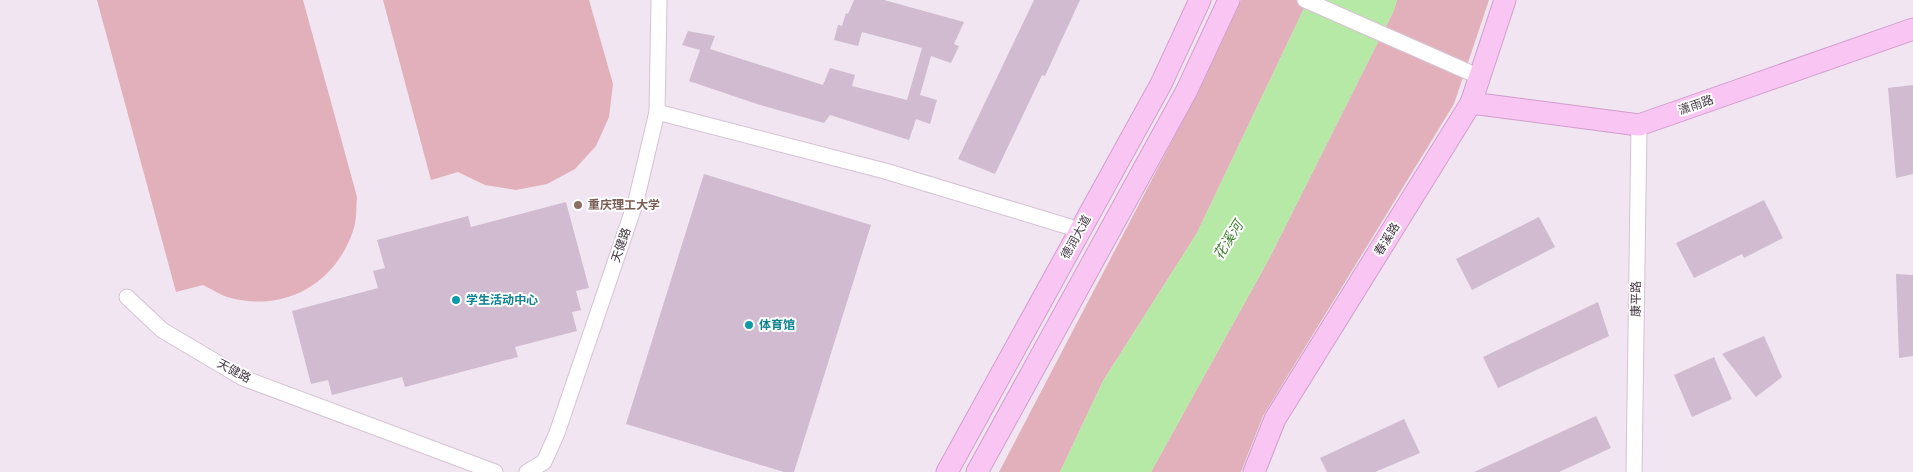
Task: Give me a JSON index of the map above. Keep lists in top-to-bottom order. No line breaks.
{"streets":{"main road":["潇雨路","德润大道","春溪路"],"street":["天健路","康平路"]},"crossings":[["潇雨路","春溪路"],["潇雨路","康平路"]],"water":["花溪河"],"places":["重庆理工大学","学生活动中心","体育馆"]}
